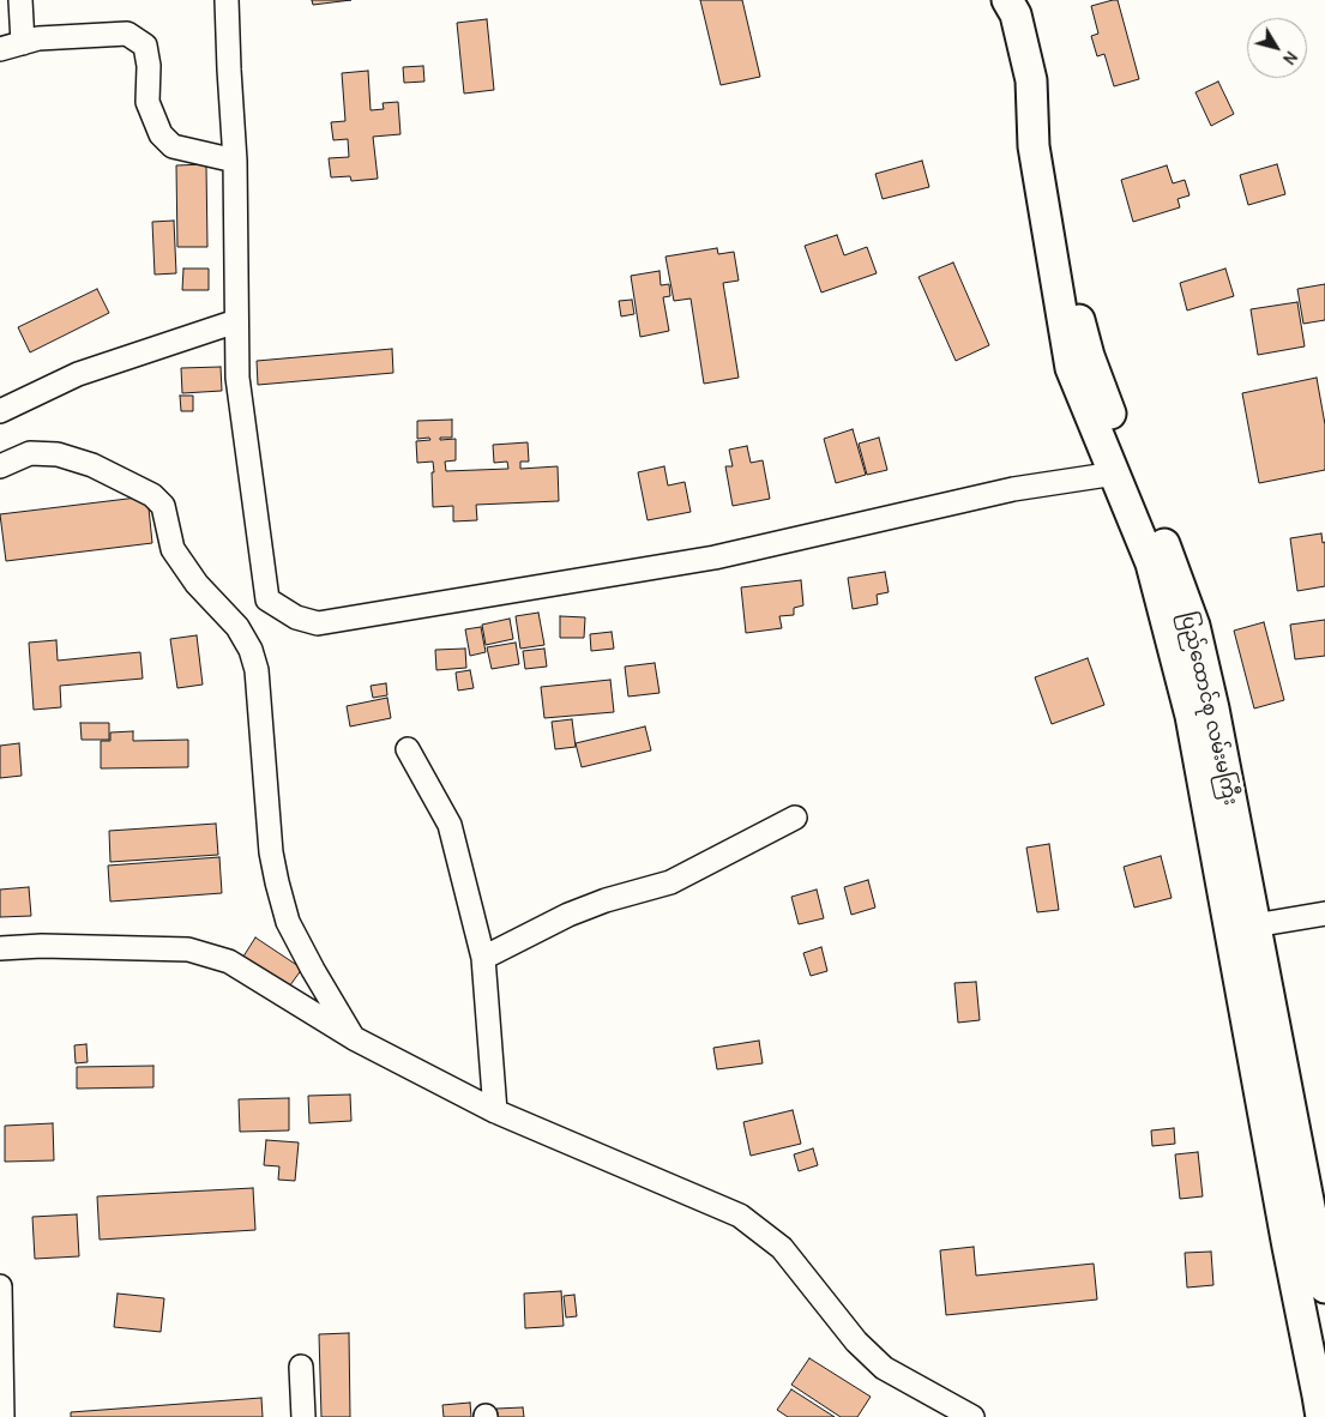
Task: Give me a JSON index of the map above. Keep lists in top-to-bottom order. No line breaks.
{"streets":{"main road":["ပြည်ထောင်စု လမ်းမကြီး"]},"north":"bottom right"}
